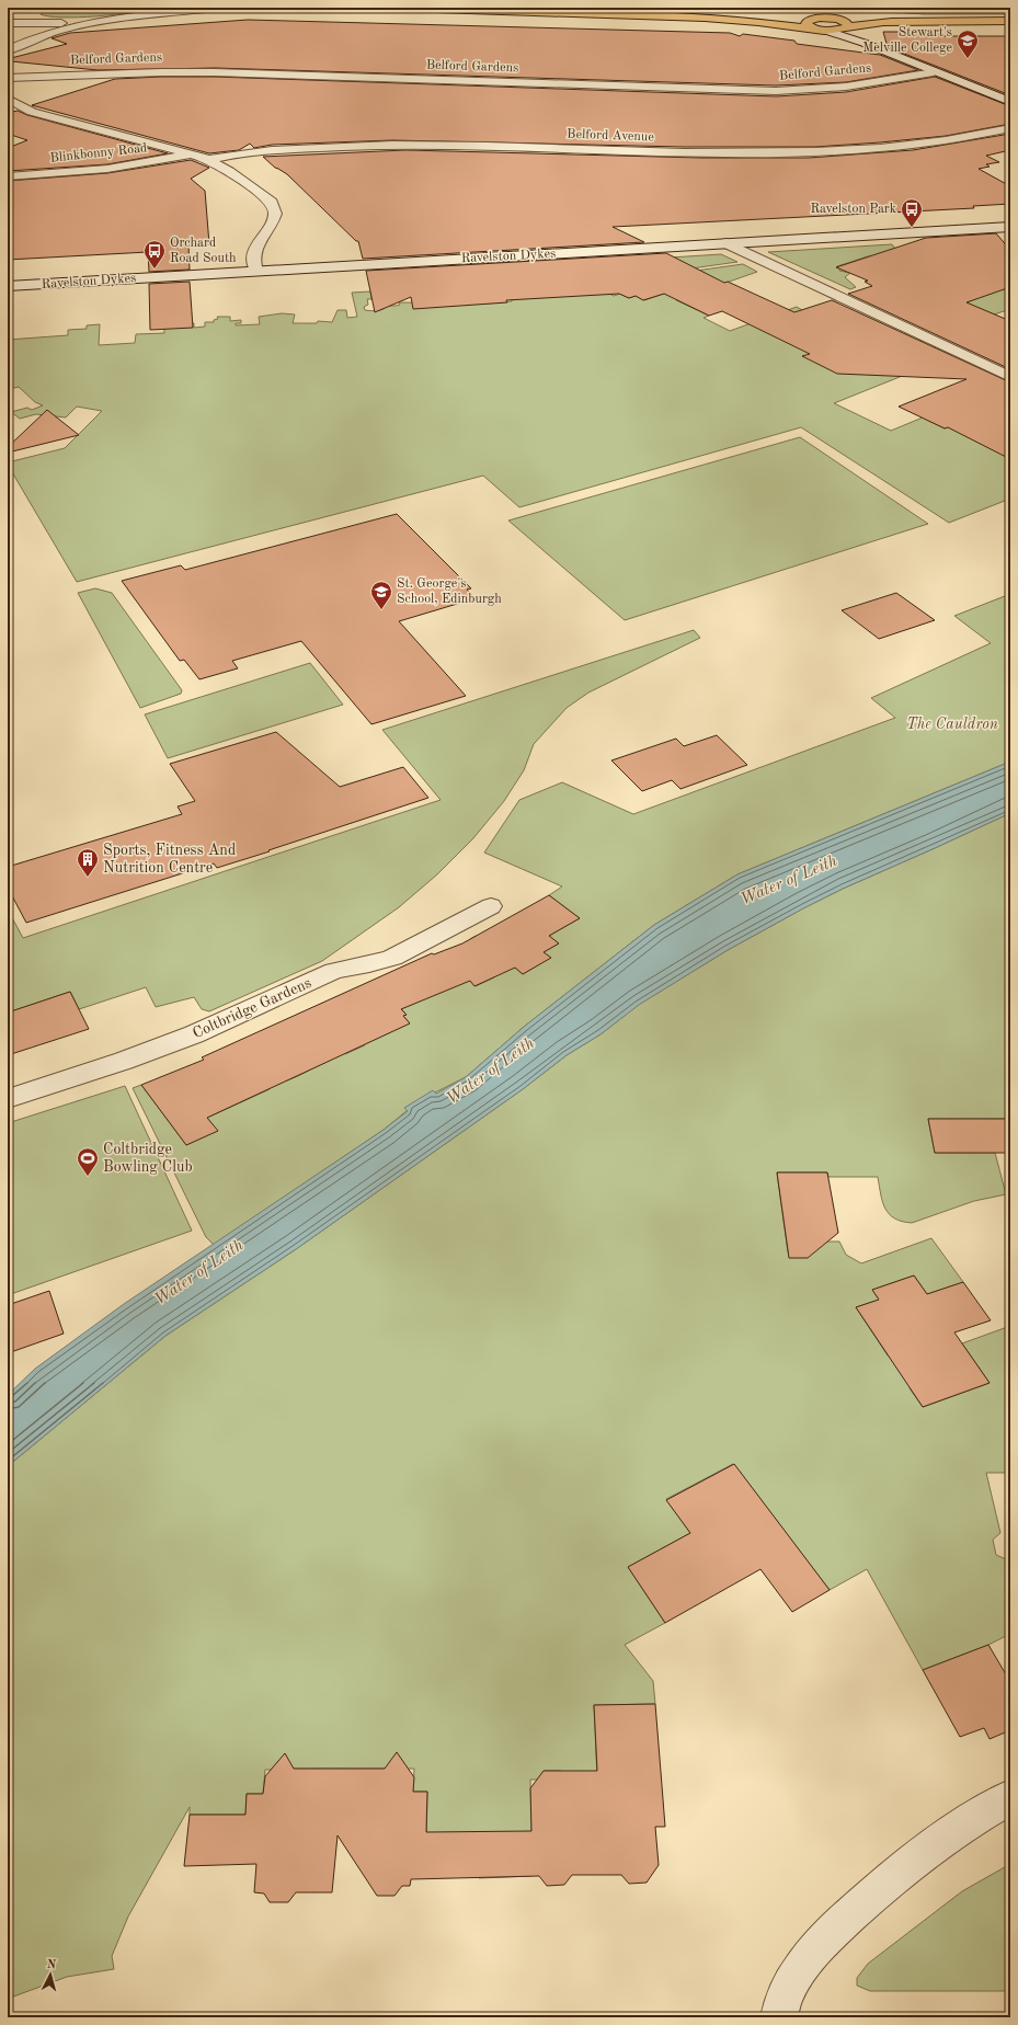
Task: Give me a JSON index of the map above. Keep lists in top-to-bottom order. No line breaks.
{"streets":{"street":["Belford Gardens","Belford Avenue","Blinkbonny Road","Ravelston Dykes","Coltbridge Gardens"]},"water":["Water of Leith"],"parks":["The Cauldron"],"places":{"school or university":["Stewart's Melville College","St. George's School, Edinburgh"],"bus stop":["Ravelston Park","Orchard Road South"],"building":["Sports, Fitness And Nutrition Centre"],"sports":["Coltbridge Bowling Club"]},"north":"top"}
